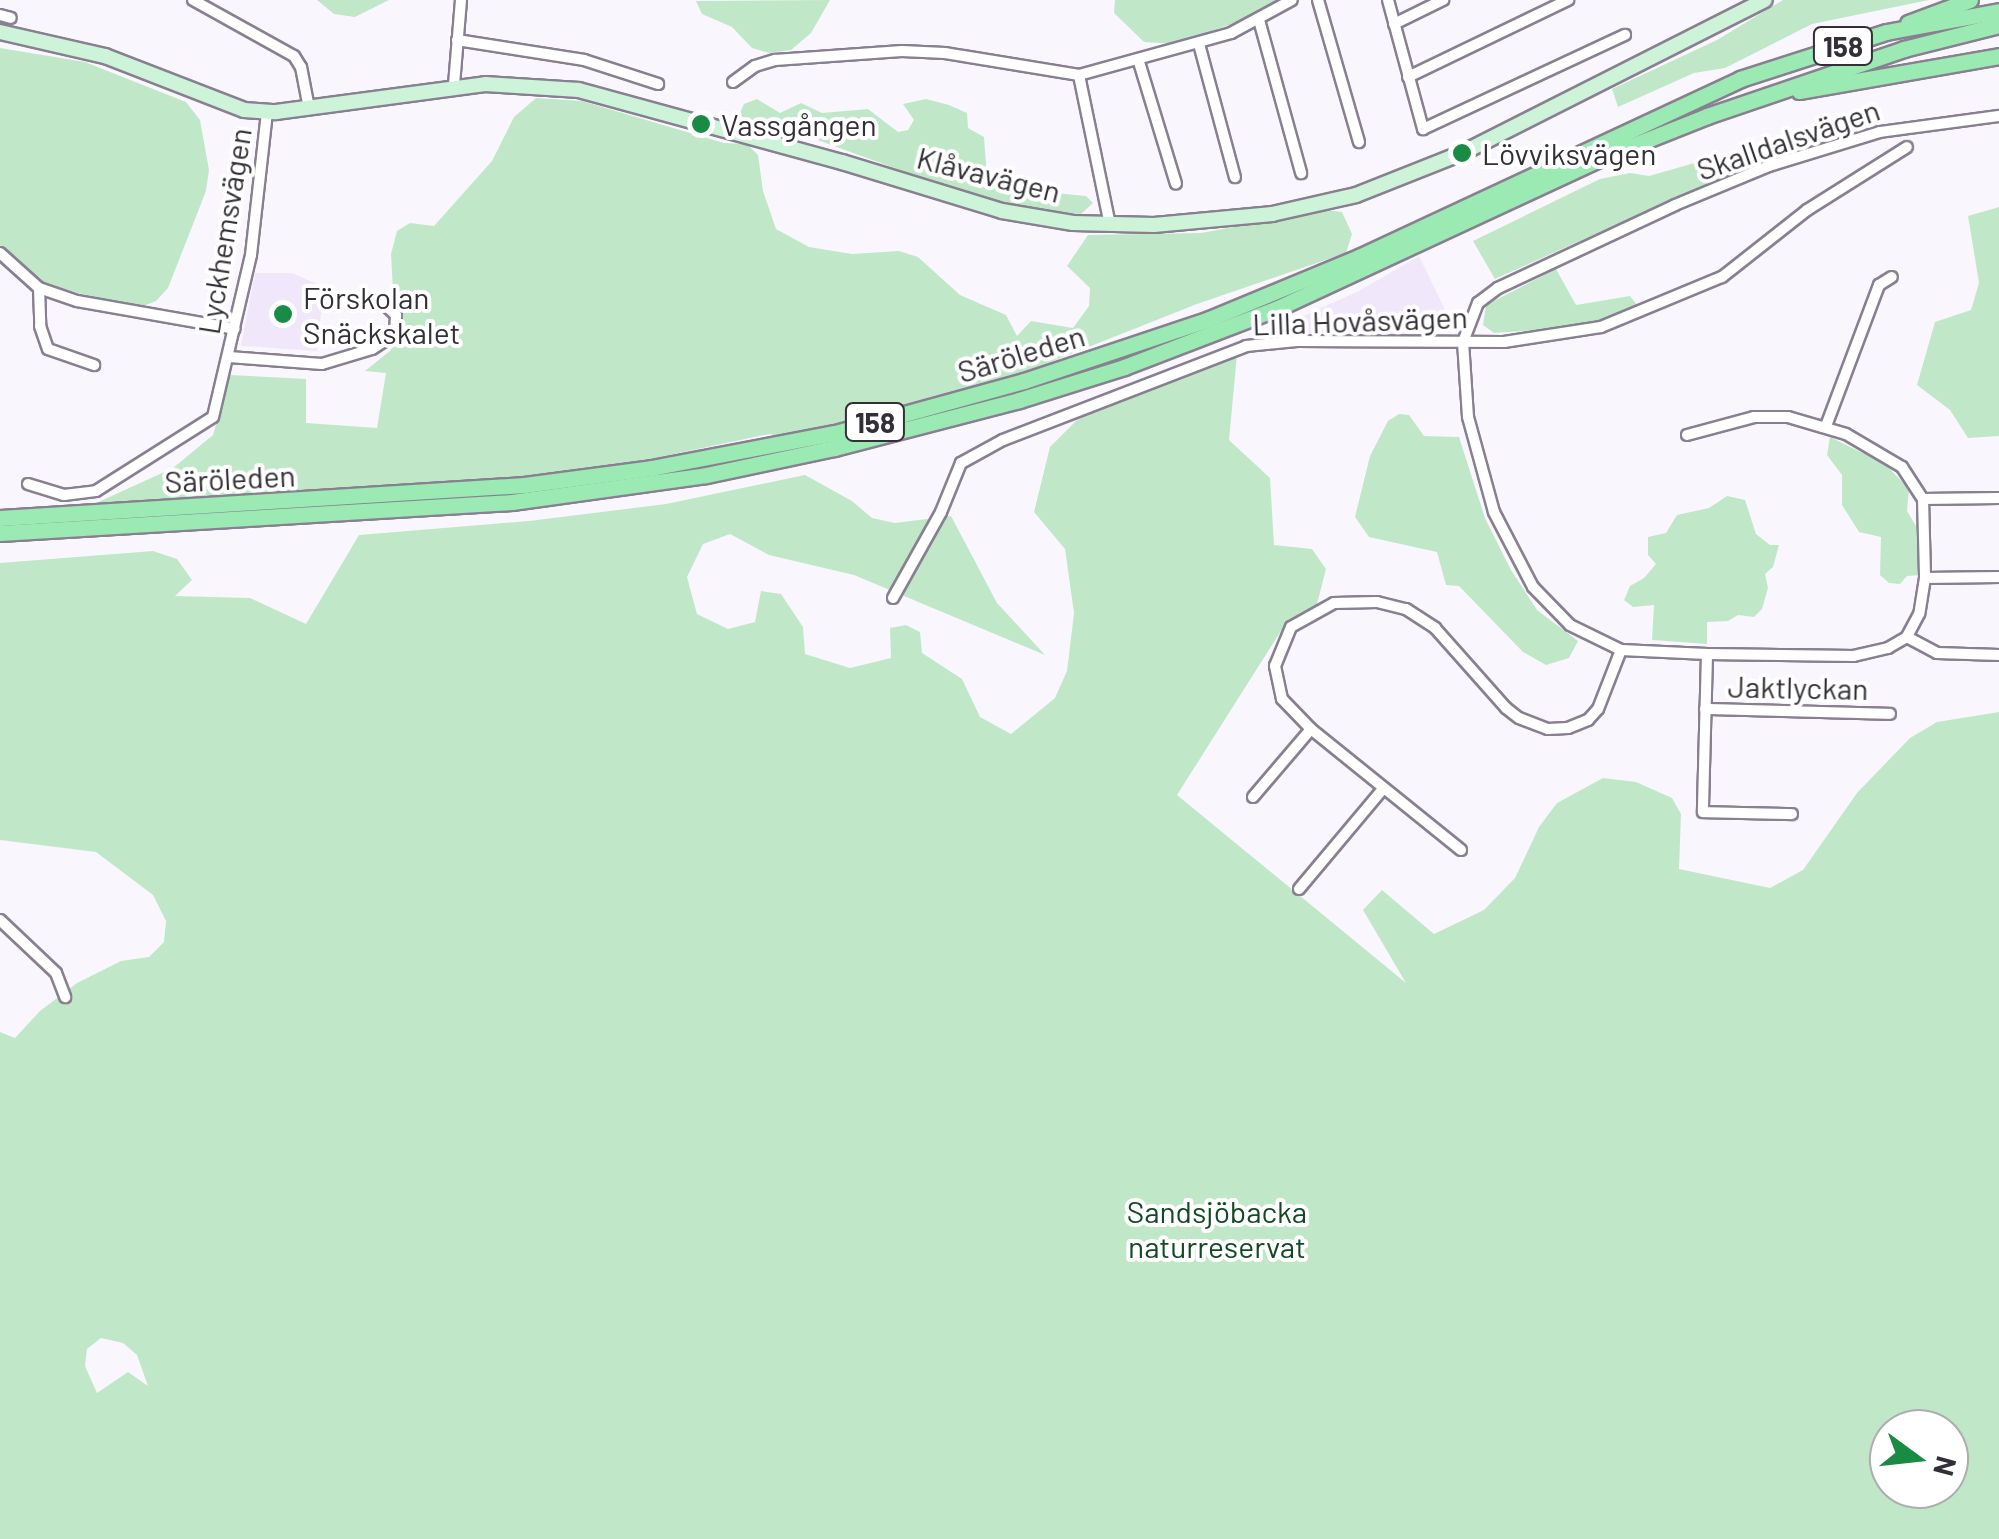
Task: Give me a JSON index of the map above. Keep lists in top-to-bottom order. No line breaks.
{"streets":{"main road":["158","Säröleden"],"street":["Skalldalsvägen","Klåvavägen","Lyckhemsvägen","Lilla Hovåsvägen","Jaktlyckan"]},"crossings":[["158","Säröleden"],["Skalldalsvägen","Lilla Hovåsvägen"],["Skalldalsvägen","Jaktlyckan"],["Klåvavägen","Lyckhemsvägen"]],"parks":["Sandsjöbacka naturreservat"],"places":["Vassgången","Lövviksvägen","Förskolan Snäckskalet"],"north":"right"}
